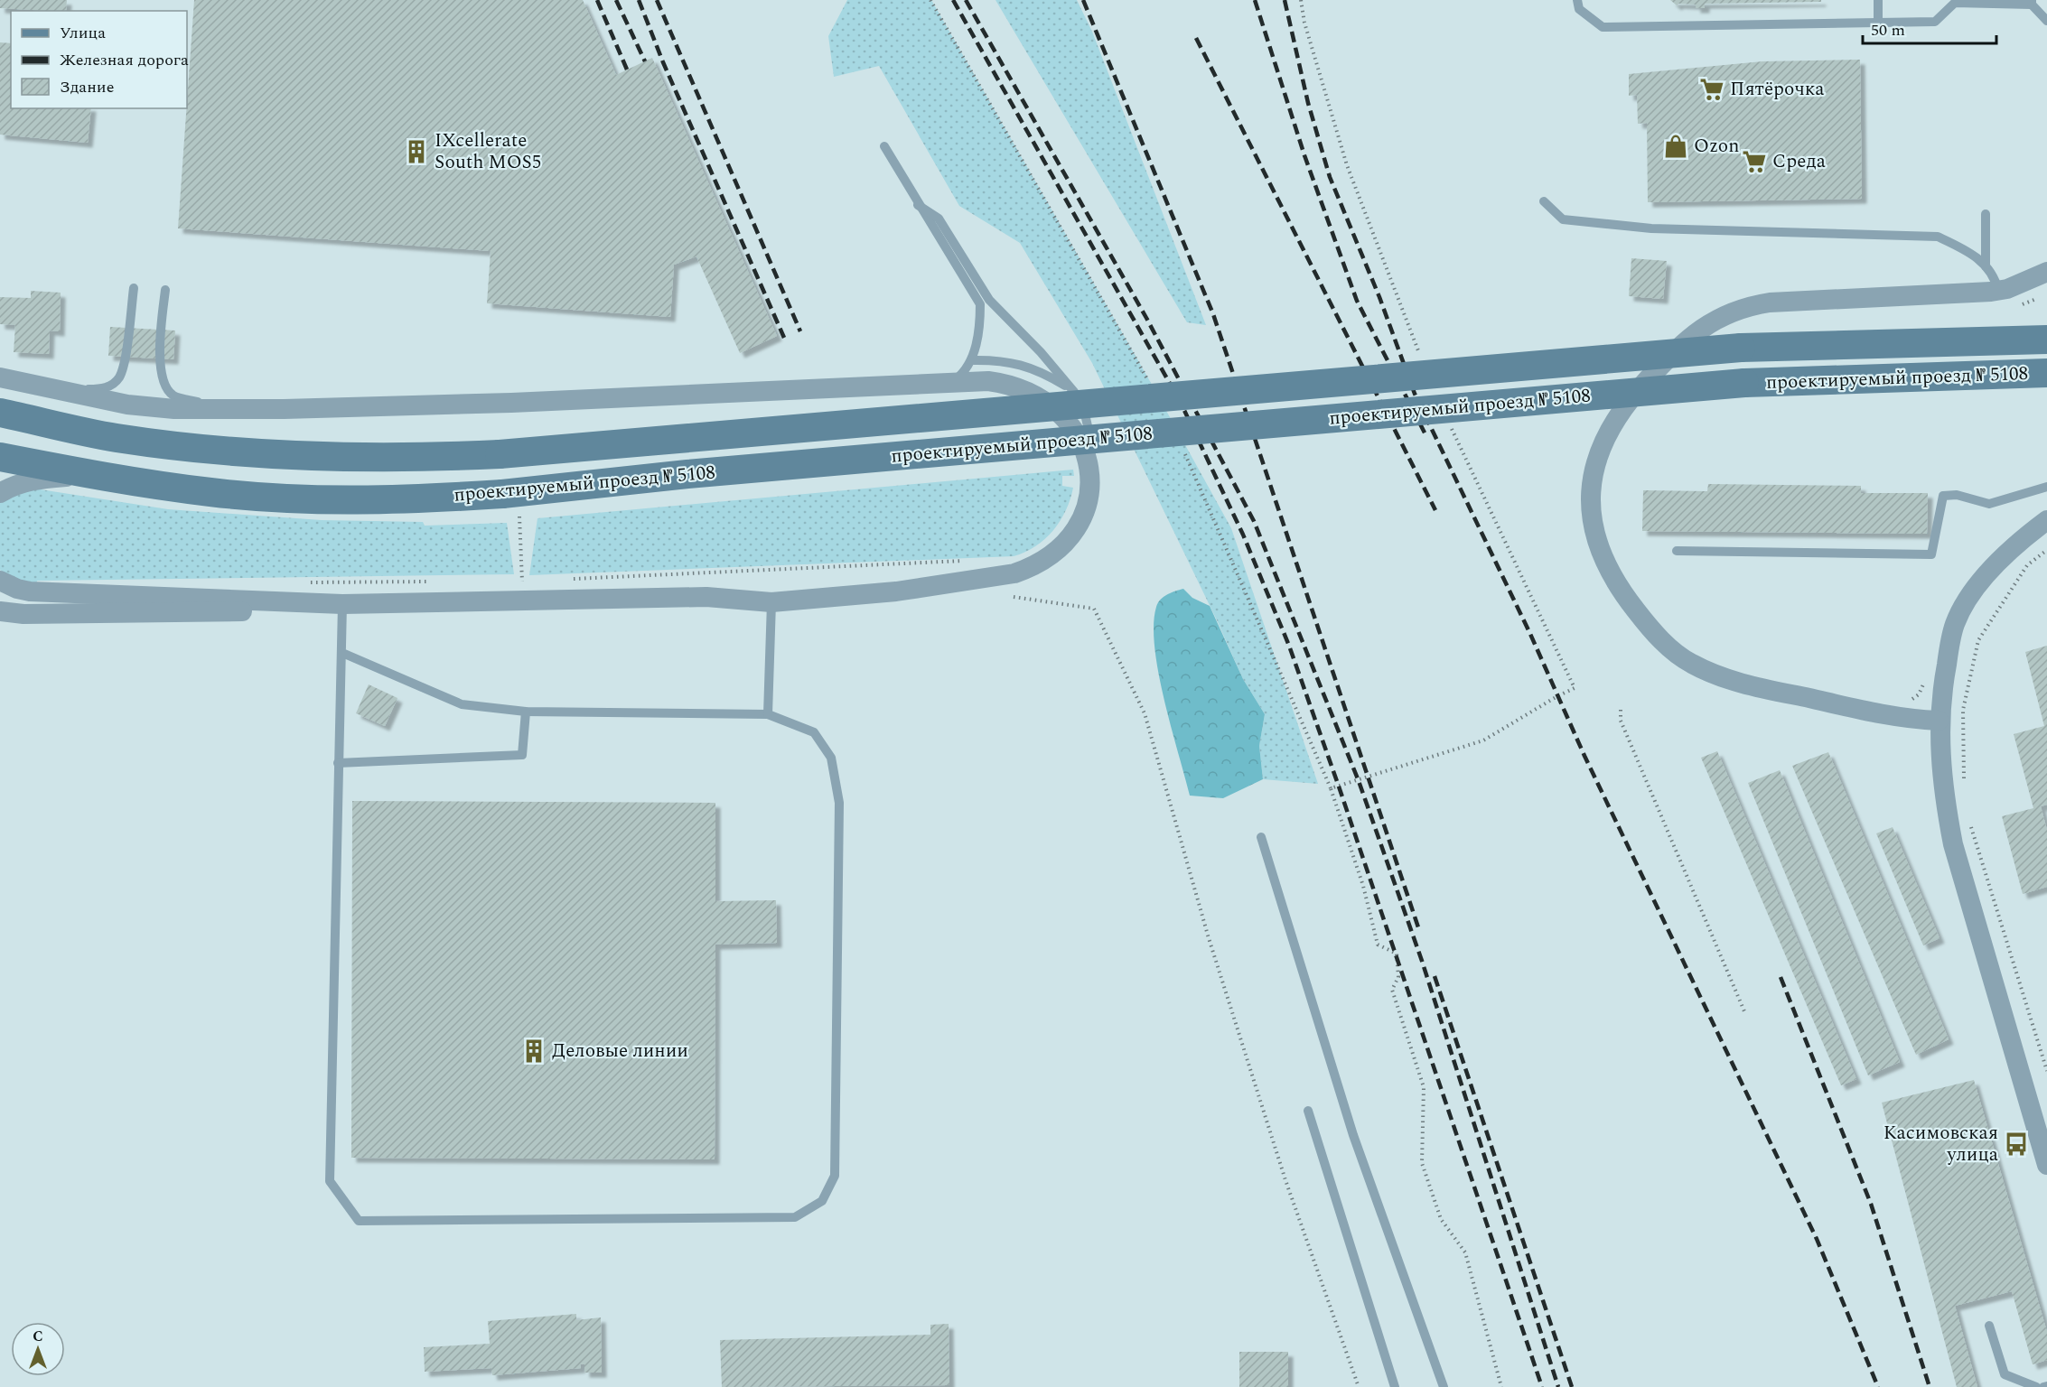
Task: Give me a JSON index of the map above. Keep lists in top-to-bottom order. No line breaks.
{"streets":{"main road":["проектируемый проезд № 5108"]},"places":{"supermarket":["Пятёрочка","Среда"],"shop":["Ozon"],"building":["IXcellerate South MOS5","Деловые линии"],"bus stop":["Касимовская улица"]},"legend":["Улица","Железная дорога","Здание"],"scale_bar":"50 m","north":"top"}
